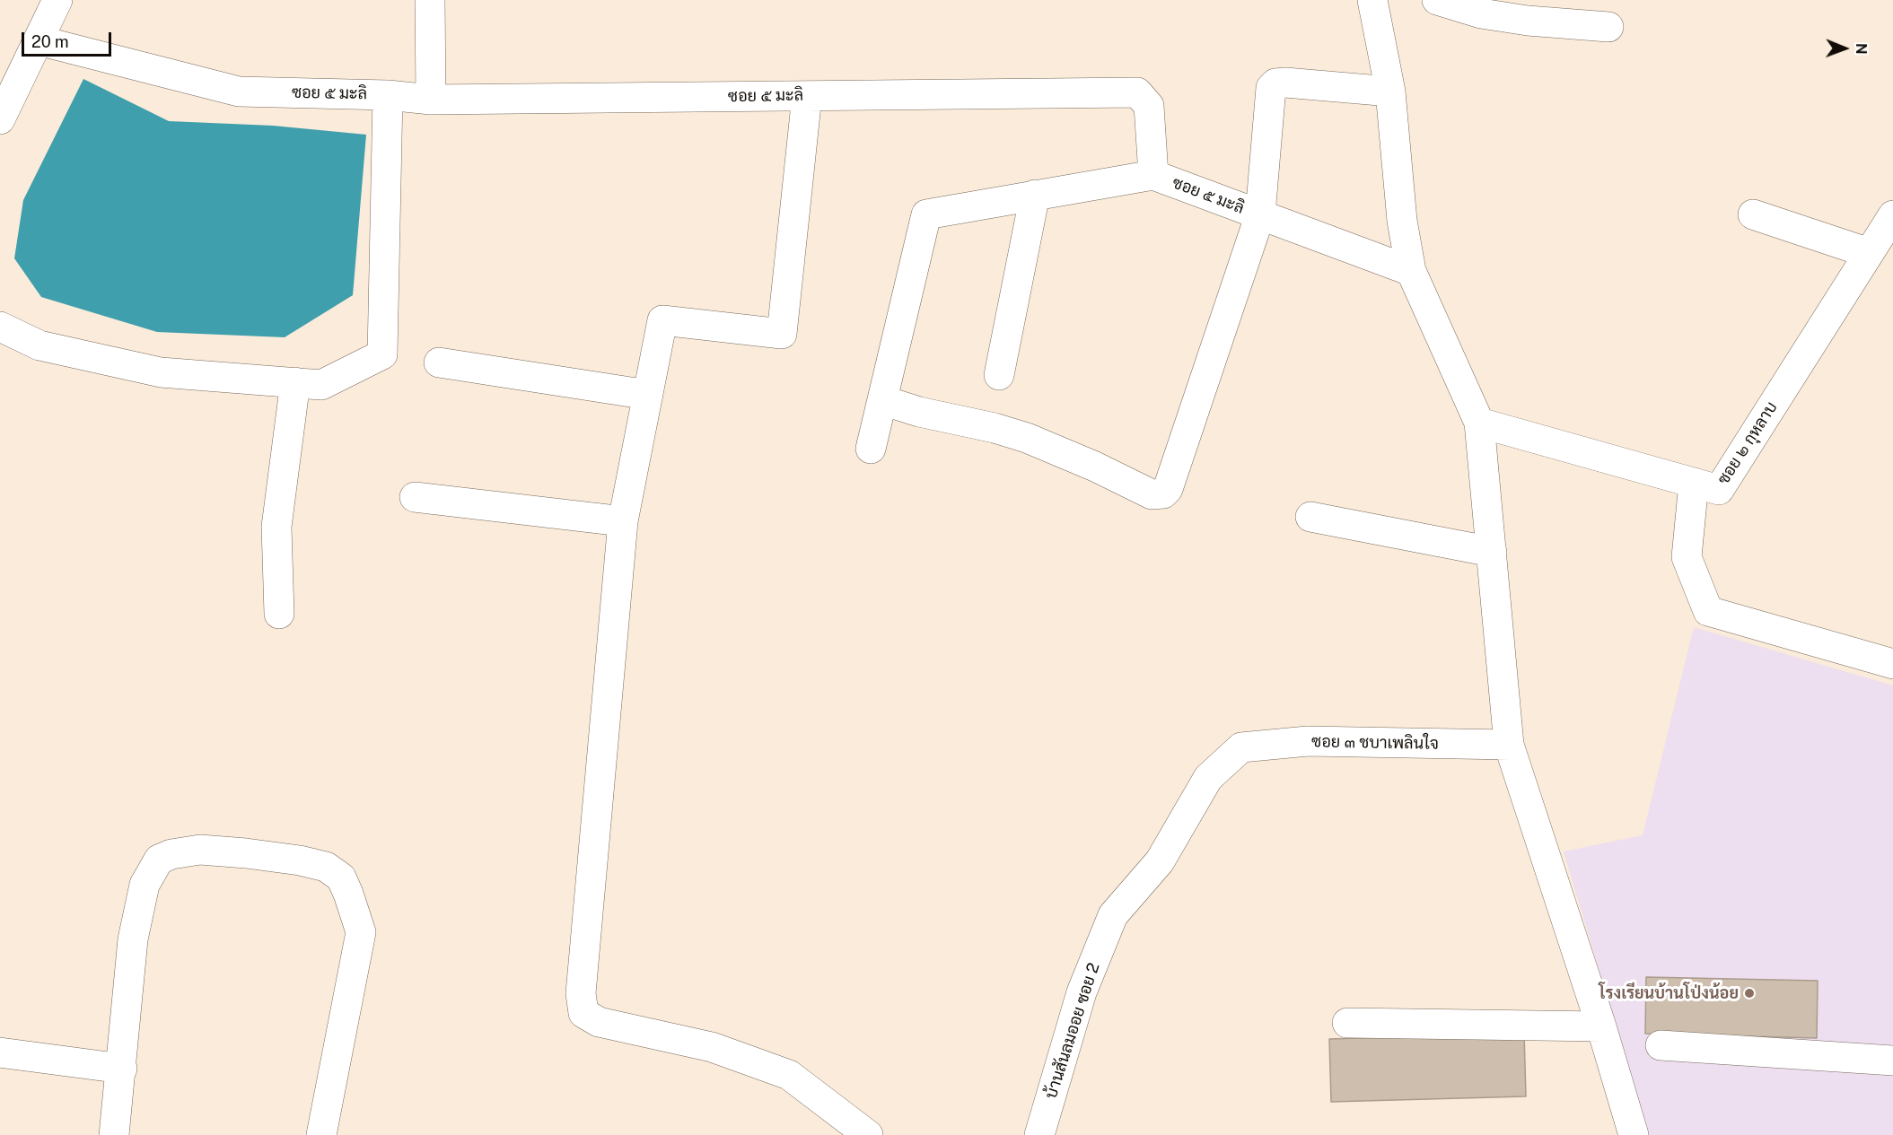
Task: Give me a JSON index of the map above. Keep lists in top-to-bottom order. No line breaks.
{"streets":{"street":["ซอย ๕ มะลิ","ซอย ๒ กุหลาบ","ซอย ๓ ชบาเพลินใจ","บ้านสันลมออย ซอย 2"]},"crossings":[["ซอย ๓ ชบาเพลินใจ","บ้านสันลมออย ซอย 2"]],"places":["โรงเรียนบ้านโป่งน้อย"],"scale_bar":"20 m","north":"right"}
